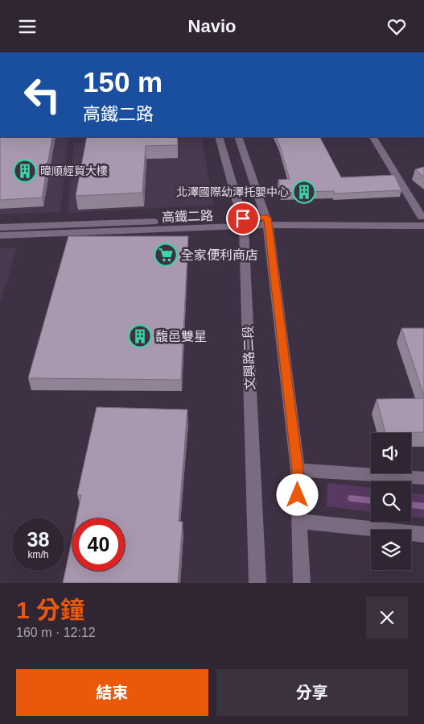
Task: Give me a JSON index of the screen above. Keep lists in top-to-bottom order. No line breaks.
{"streets":{"street":["高鐵二路","文興路二段"]},"crossings":[["高鐵二路","文興路二段"]],"places":{"building":["暐順經貿大樓","北澤國際幼澤托嬰中心","馥邑雙星"],"supermarket":["全家便利商店"]},"page":{"header":"Navio","turn":["150 m","高鐵二路"],"speed":"38 km/h","limit":"40","heading":["1 分鐘","160 m · 12:12"],"buttons":["結束","分享"]}}
